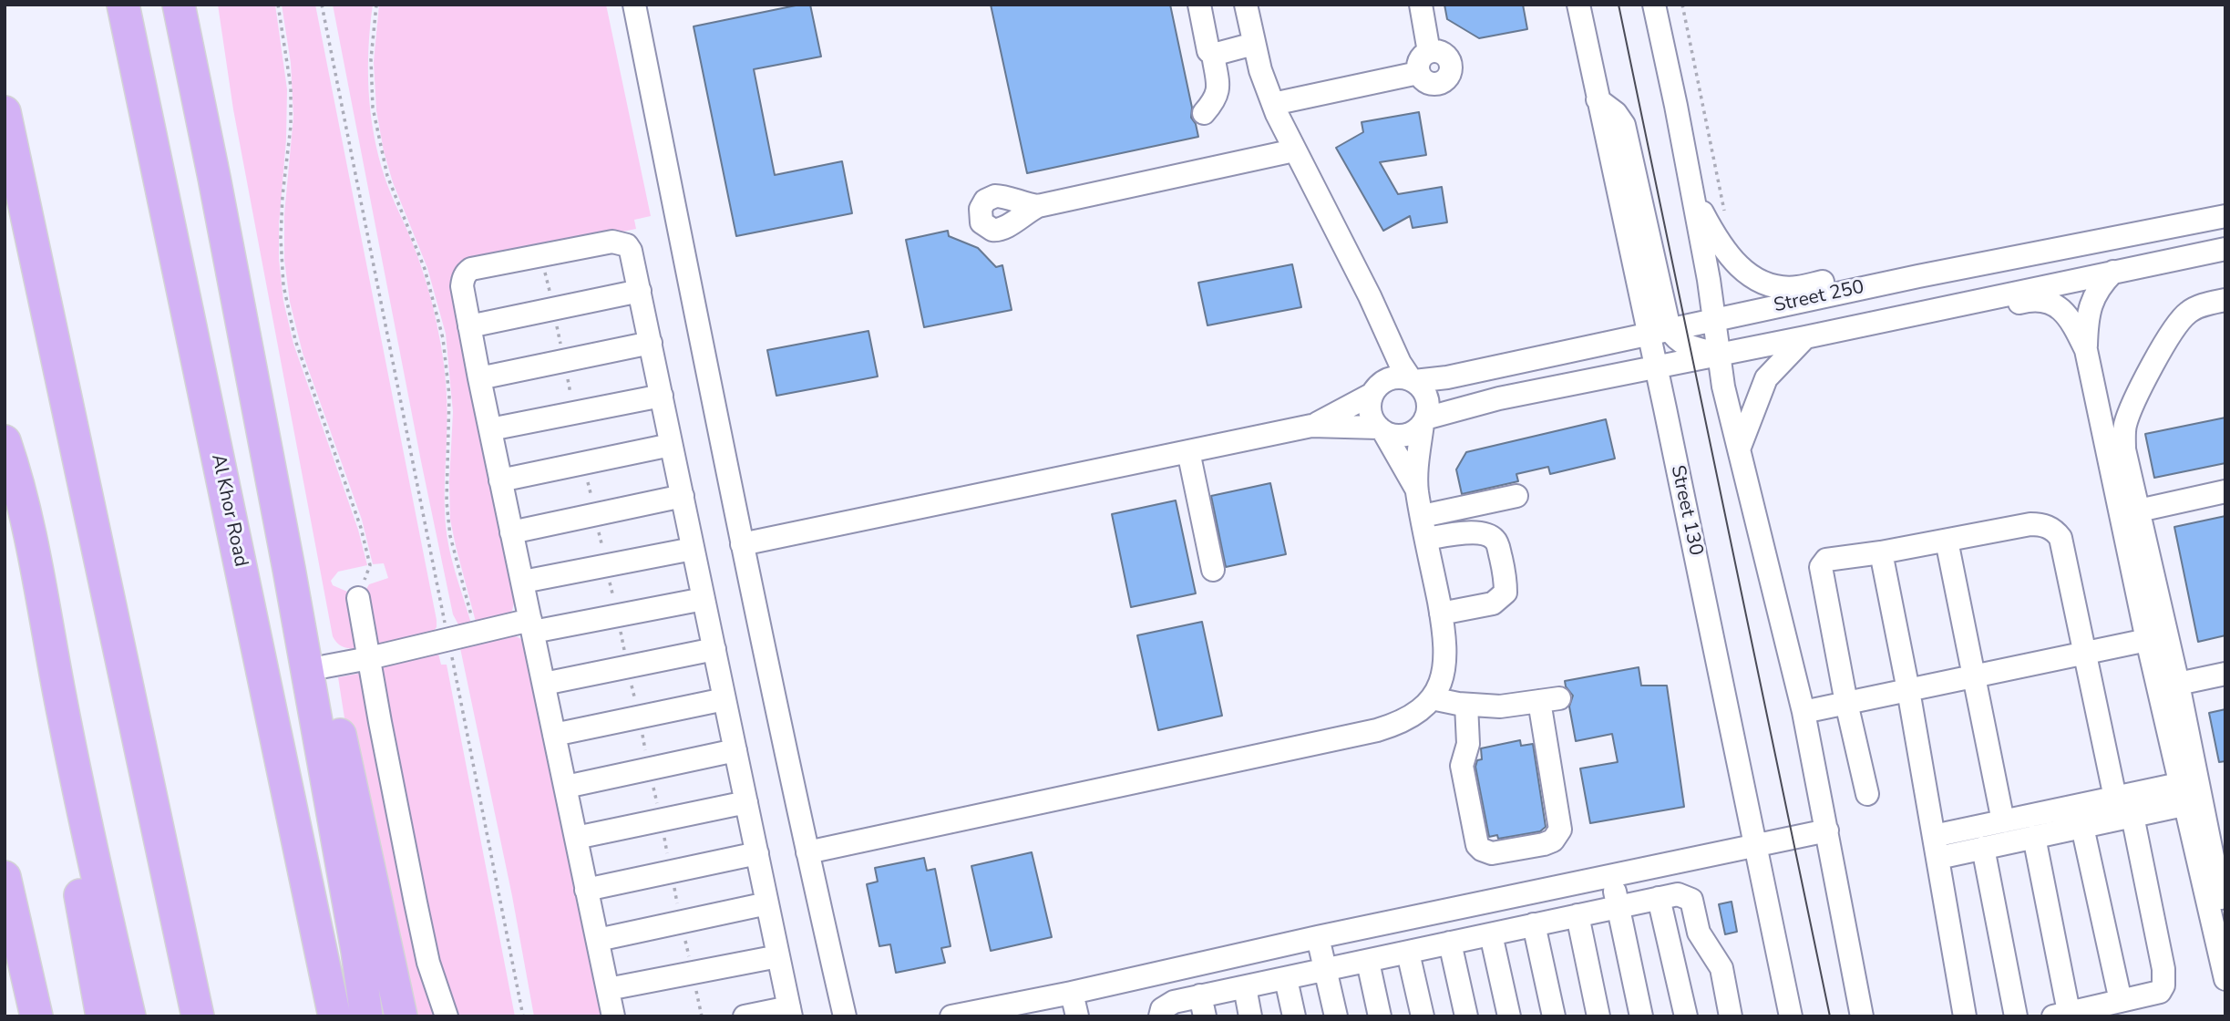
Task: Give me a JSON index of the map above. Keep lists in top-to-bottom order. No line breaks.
{"streets":{"highway":["Al Khor Road"],"street":["Street 250","Street 130"]},"crossings":[["Street 250","Street 130"]]}
